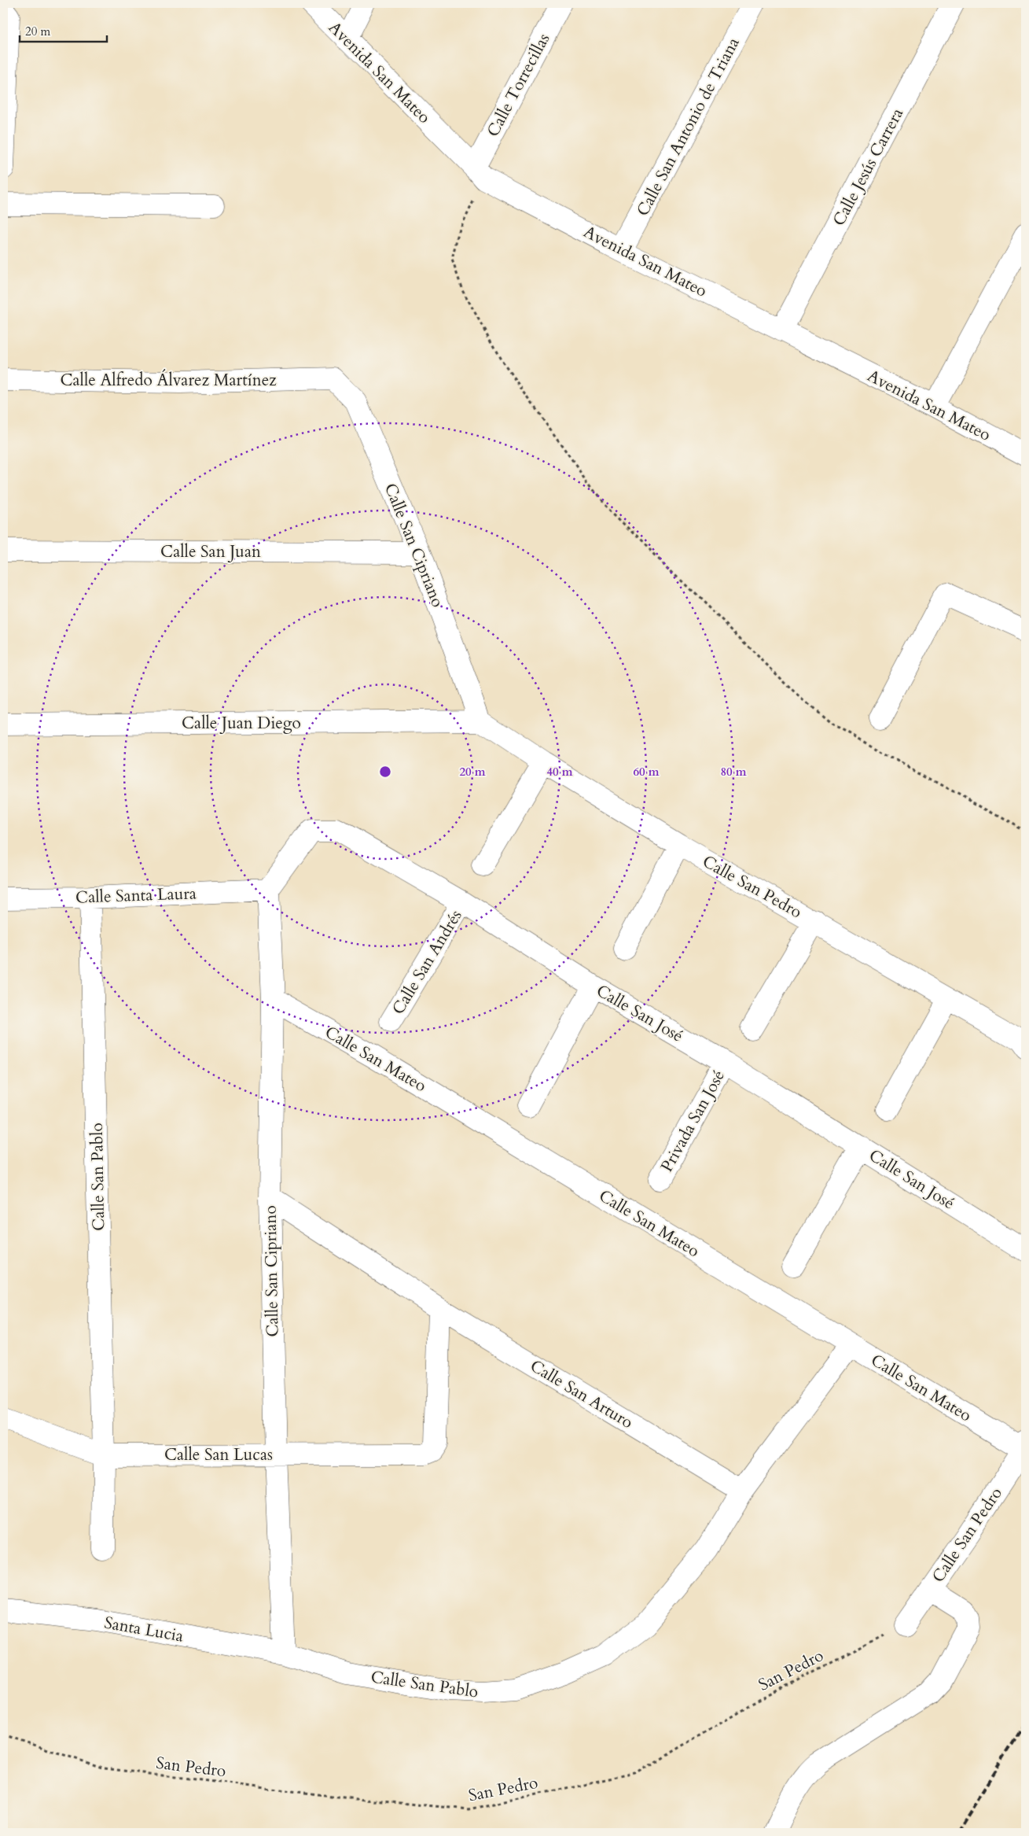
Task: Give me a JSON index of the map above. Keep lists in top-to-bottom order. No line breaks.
{"streets":{"street":["Avenida San Mateo","Calle Torrecillas","Calle San Antonio de Triana","Calle Jesús Carrera","Calle Alfredo Álvarez Martínez","Calle San Cipriano","Calle San Juan","Calle Juan Diego","Calle San Pedro","Calle Santa Laura","Calle San Andrés","Calle San José","Calle San Mateo","Privada San José","Calle San Pablo","Calle San Arturo","Calle San Lucas","Santa Lucia"],"path":["San Pedro"]},"crossings":[["Avenida San Mateo","Calle Torrecillas"],["Avenida San Mateo","Calle San Antonio de Triana"],["Avenida San Mateo","Calle Jesús Carrera"],["Calle Alfredo Álvarez Martínez","Calle San Cipriano"],["Calle San Cipriano","Calle San Juan"],["Calle San Cipriano","Calle Juan Diego"],["Calle San Cipriano","Calle San Pedro"],["Calle San Cipriano","Calle Santa Laura"],["Calle San Cipriano","Calle San José"],["Calle San Cipriano","Calle San Mateo"],["Calle San Cipriano","Calle San Pablo"],["Calle San Cipriano","Calle San Arturo"],["Calle San Cipriano","Calle San Lucas"],["Calle San Cipriano","Santa Lucia"],["Calle Juan Diego","Calle San Pedro"],["Calle San Pedro","Calle San Mateo"],["Calle San Pedro","San Pedro"],["Calle Santa Laura","Calle San José"],["Calle Santa Laura","Calle San Pablo"],["Calle San Andrés","Calle San José"],["Calle San José","Privada San José"],["Calle San Pablo","Calle San Arturo"],["Calle San Pablo","Calle San Lucas"],["Calle San Pablo","Santa Lucia"],["Calle San Arturo","Calle San Lucas"]],"scale_bar":"20 m","rings":["20 m","40 m","60 m","80 m"]}
